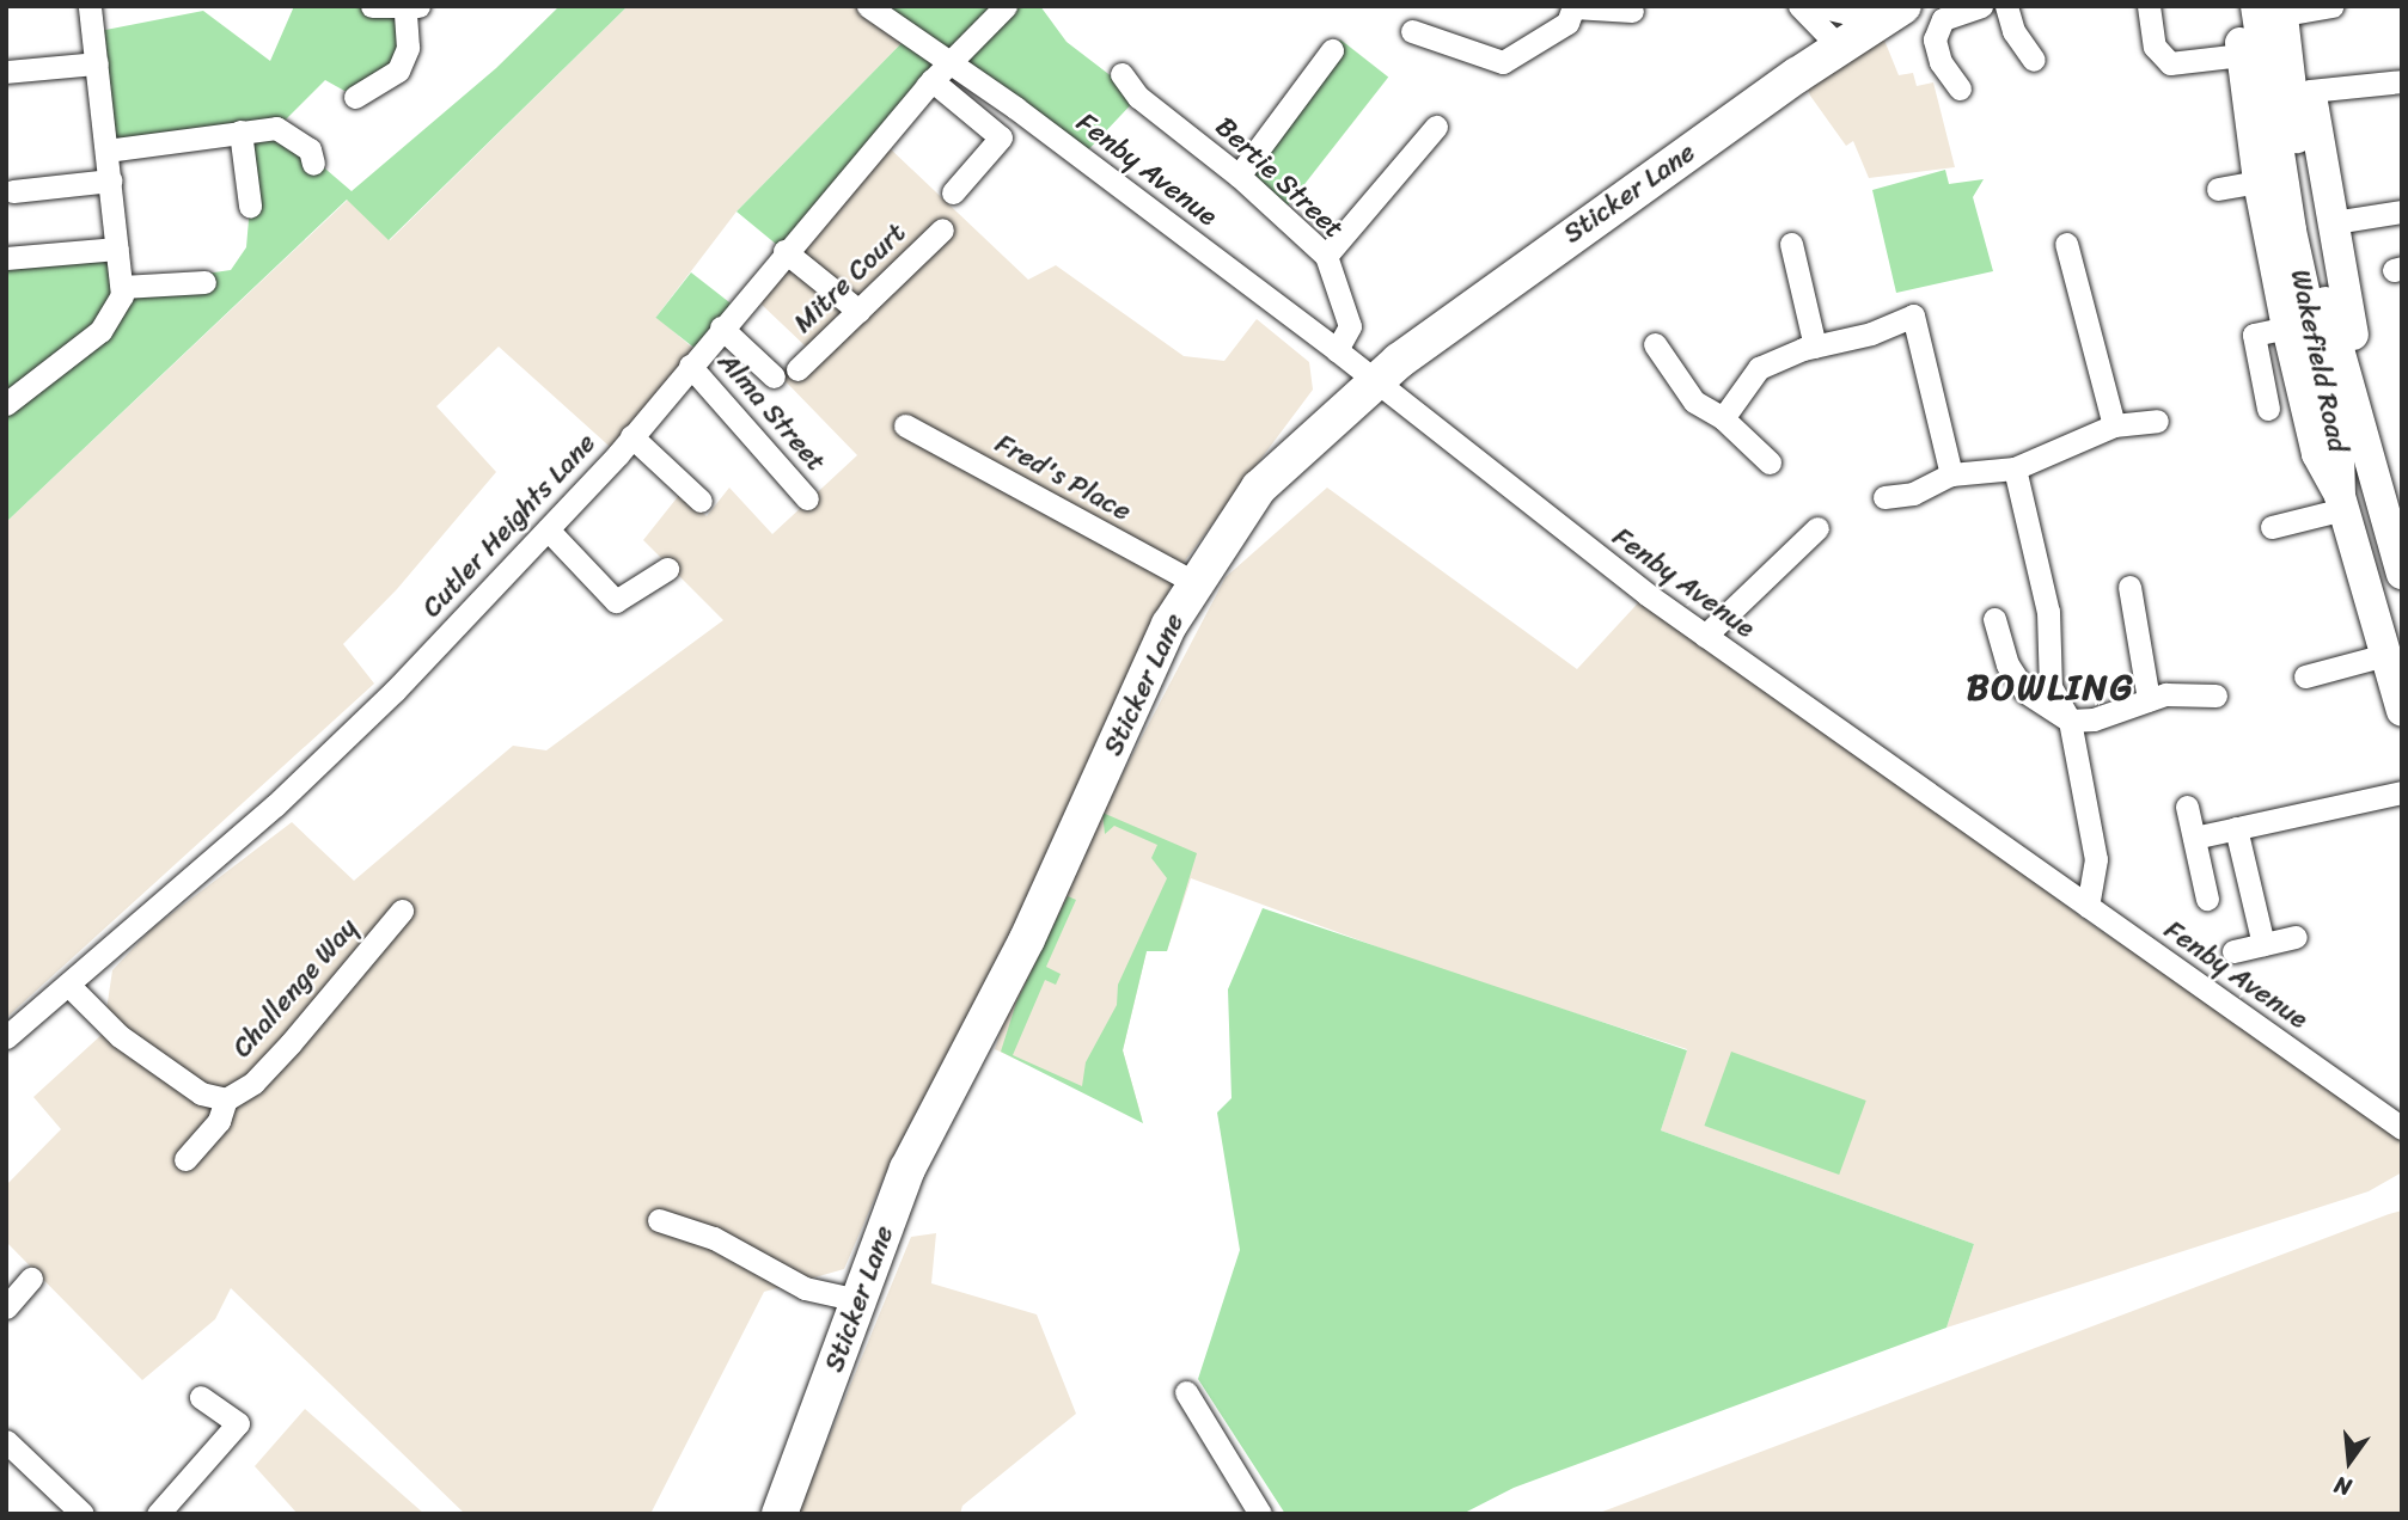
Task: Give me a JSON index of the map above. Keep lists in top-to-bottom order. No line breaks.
{"streets":{"highway":["Sticker Lane"],"main road":["Wakefield Road"],"street":["Fenby Avenue","Bertie Street","Mitre Court","Alma Street","Fred's Place","Cutler Heights Lane","Challenge Way"]},"crossings":[["Fenby Avenue","Bertie Street"],["Fenby Avenue","Sticker Lane"],["Fenby Avenue","Cutler Heights Lane"],["Sticker Lane","Fred's Place"],["Alma Street","Cutler Heights Lane"]],"districts":["BOWLING"],"north":"bottom"}
